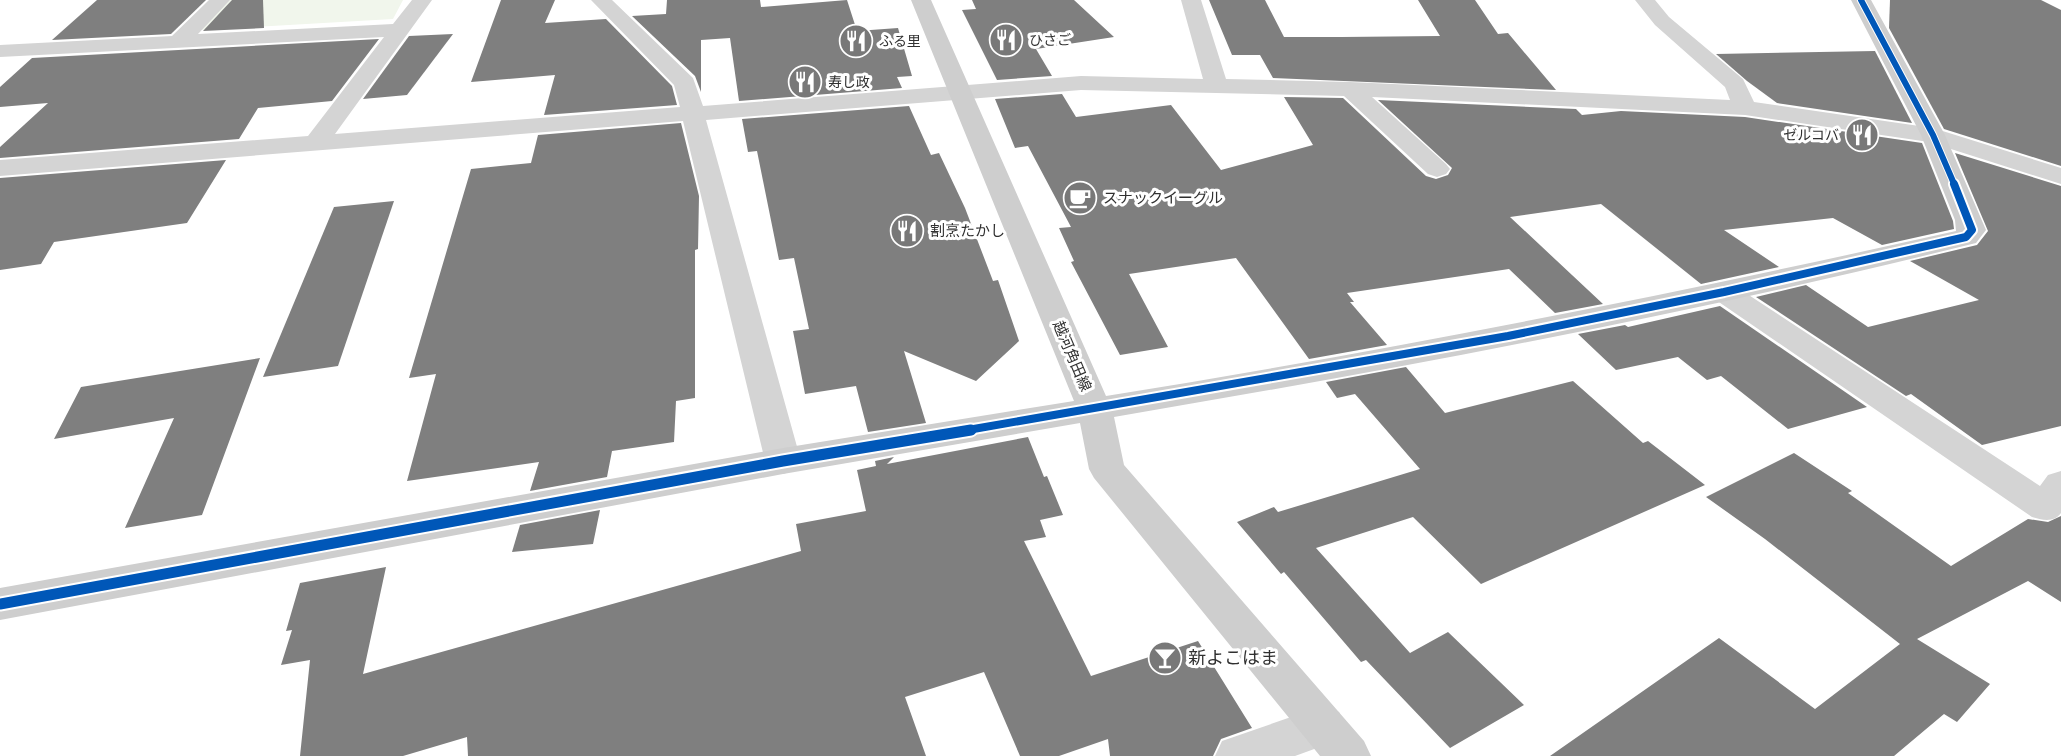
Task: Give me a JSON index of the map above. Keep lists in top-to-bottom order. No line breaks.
{"streets":{"street":["越河角田線"]},"places":{"restaurant":["ひさご","ふる里","寿し政","ゼルコバ","割烹たかし"],"cafe":["スナックイーグル"],"bar":["新よこはま"]}}
